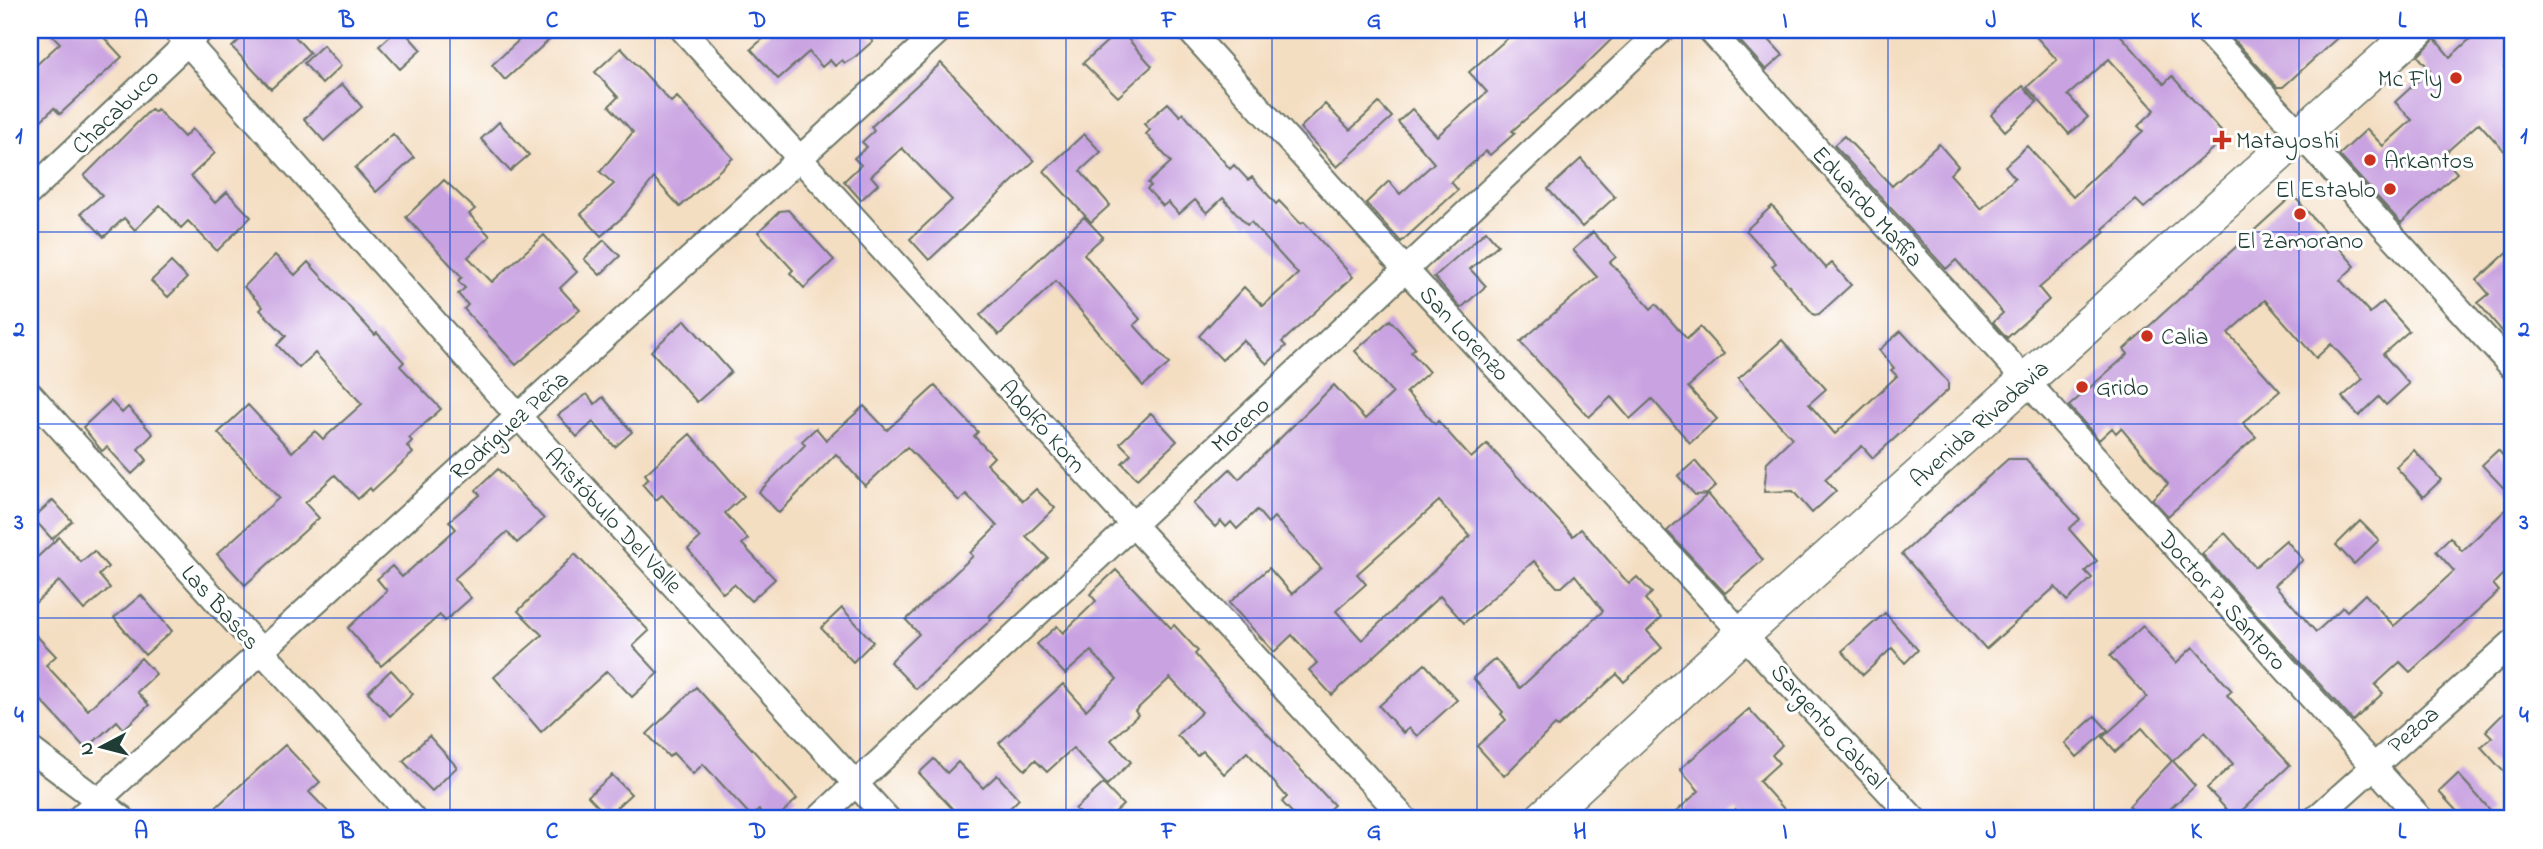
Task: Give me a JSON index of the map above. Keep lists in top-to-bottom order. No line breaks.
{"streets":{"main road":["Avenida Rivadavia"],"street":["Chacabuco","Eduardo Maffia","San Lorenzo","Moreno","Rodríguez Peña","Adolfo Korn","Aristóbulo Del Valle","Doctor P. Santoro","Las Bases","Sargento Cabral","Pezoa"]},"crossings":[["Chacabuco","Aristóbulo Del Valle"],["Eduardo Maffia","Avenida Rivadavia"],["Eduardo Maffia","Doctor P. Santoro"],["San Lorenzo","Avenida Rivadavia"],["San Lorenzo","Moreno"],["San Lorenzo","Sargento Cabral"],["Avenida Rivadavia","Doctor P. Santoro"],["Avenida Rivadavia","Sargento Cabral"],["Moreno","Adolfo Korn"],["Moreno","Aristóbulo Del Valle"],["Rodríguez Peña","Adolfo Korn"],["Rodríguez Peña","Aristóbulo Del Valle"],["Rodríguez Peña","Las Bases"],["Doctor P. Santoro","Pezoa"]],"places":{"other":["Mc Fly","Arkantos","El Establo","El Zamorano","Calia","Grido"],"health":["Matayoshi"]},"north":"left","grid":{"columns":["A","B","C","D","E","F","G","H","I","J","K","L"],"rows":["1","2","3","4"]}}
